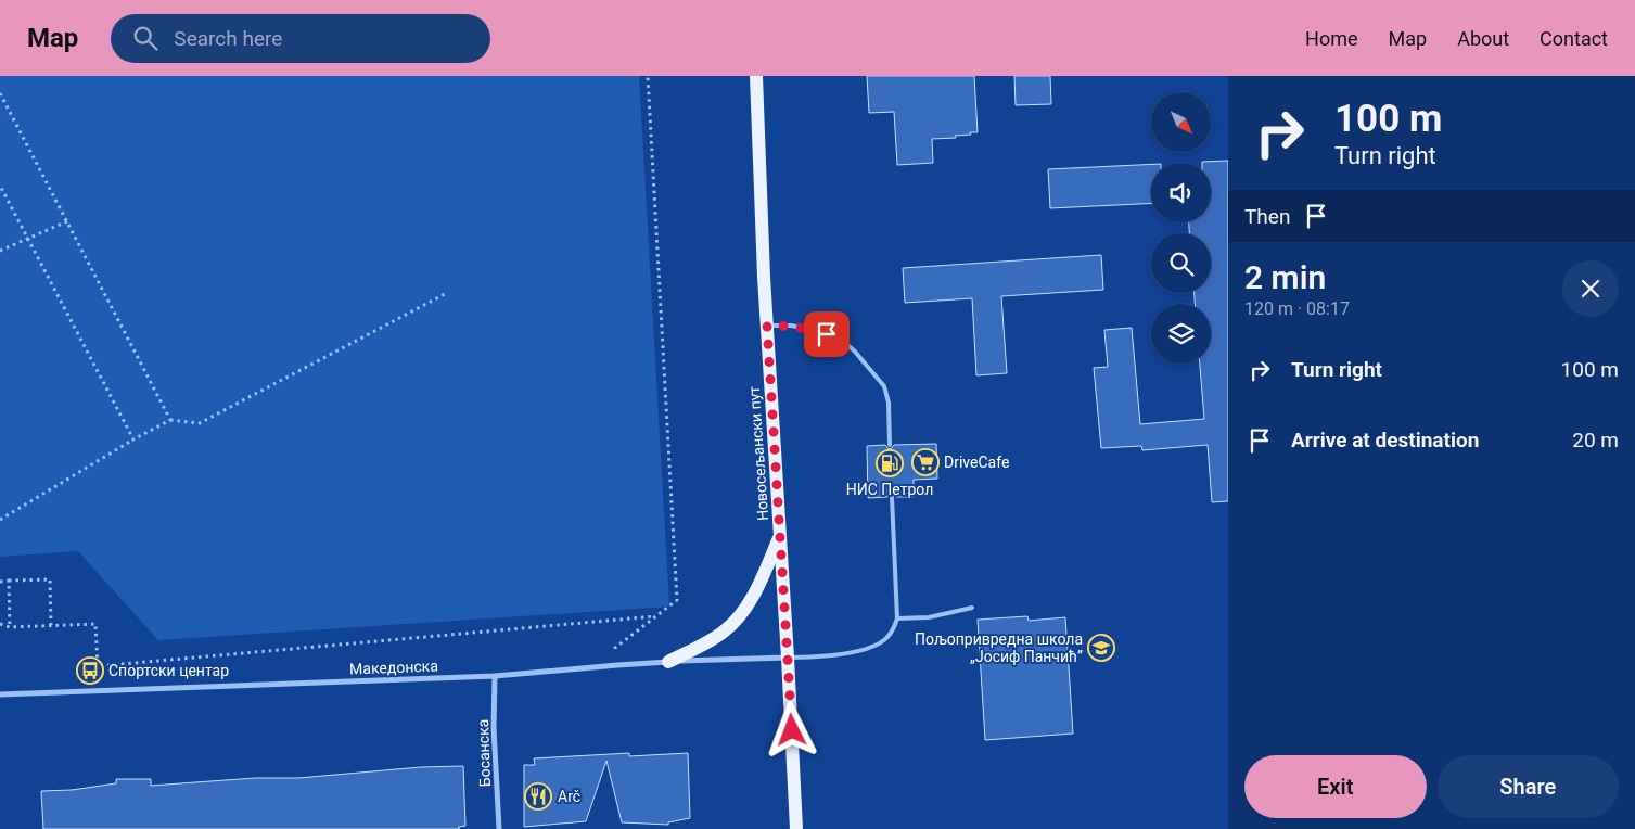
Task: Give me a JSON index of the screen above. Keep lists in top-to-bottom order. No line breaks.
{"streets":{"main road":["Новосељански пут"],"street":["Македонска","Босанска"]},"crossings":[["Новосељански пут","Македонска"],["Македонска","Босанска"]],"places":{"supermarket":["DriveCafe"],"fuel station":["НИС Петрол"],"school or university":["Пољопривредна школа „Јосиф Панчић”"],"bus stop":["Спортски центар"],"restaurant":["Arč"]},"north":"bottom right","page":{"header":"Map","search":"Search here","nav":["Home","Map","About","Contact"],"turn":["100 m","Turn right"],"then":"Then","heading":["2 min","120 m · 08:17"],"list":[{"name":"Turn right","value":"100 m"},{"name":"Arrive at destination","value":"20 m"}],"buttons":["Exit","Share"]}}
